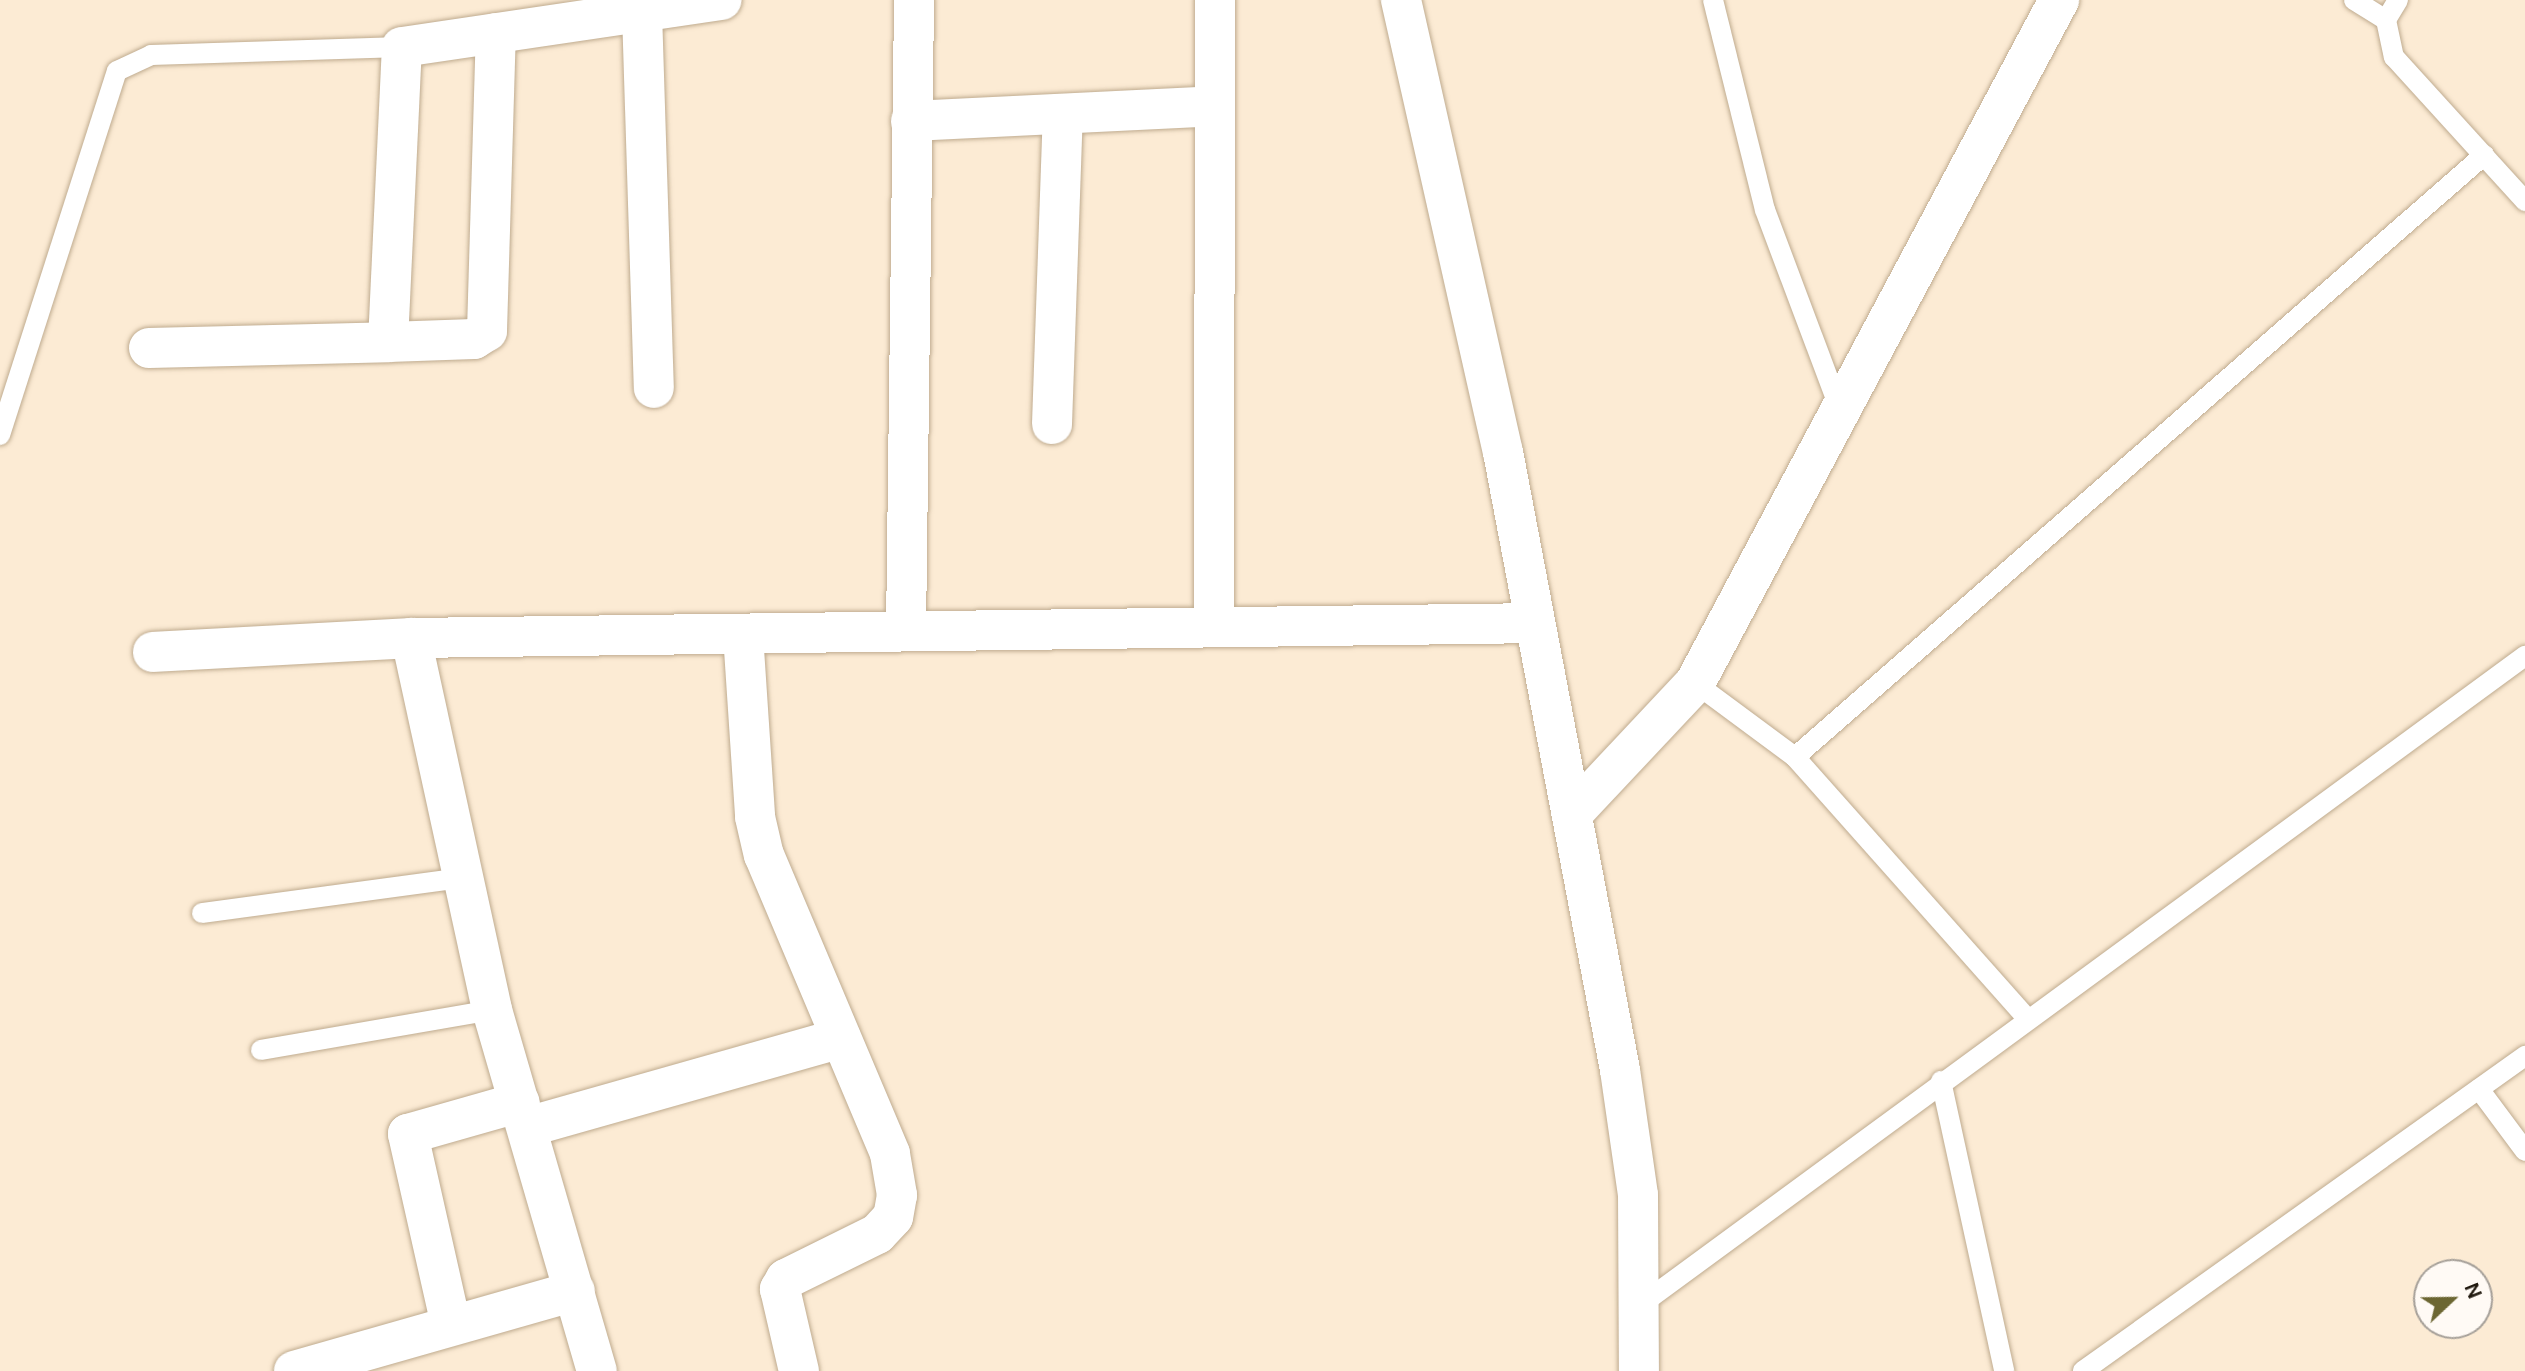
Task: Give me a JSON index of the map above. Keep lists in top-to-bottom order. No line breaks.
{"north":"right"}
